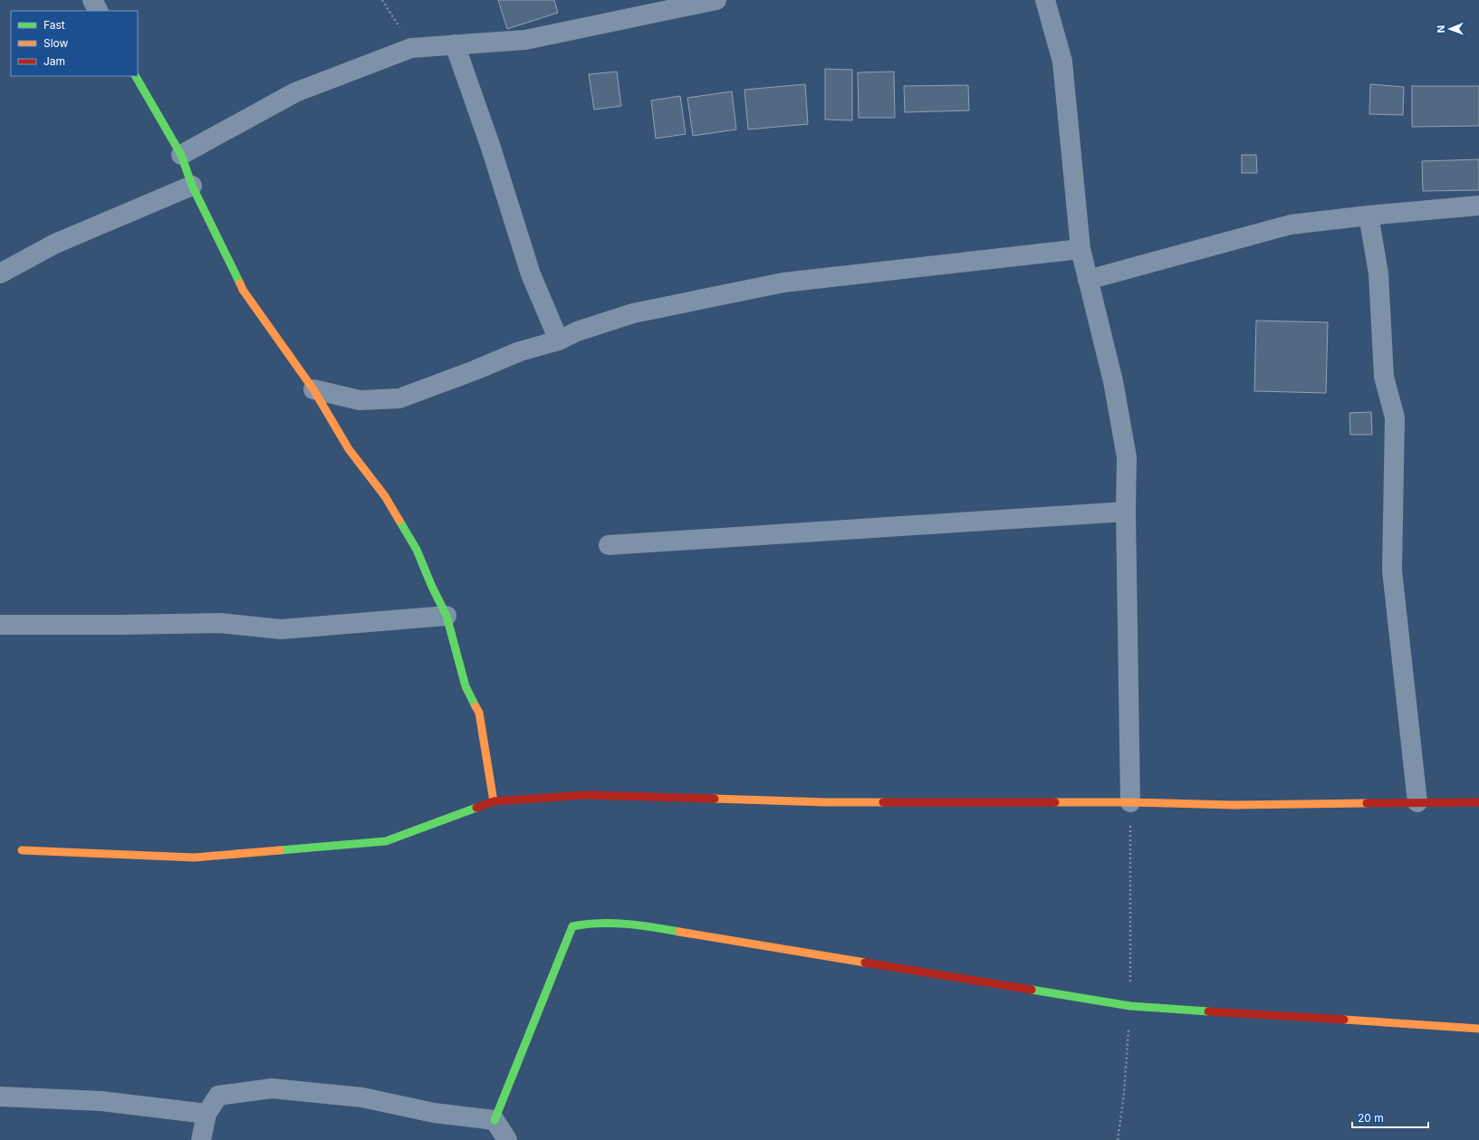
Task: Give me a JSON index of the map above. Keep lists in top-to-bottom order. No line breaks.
{"legend":["Fast","Slow","Jam"],"scale_bar":"20 m","north":"left"}
